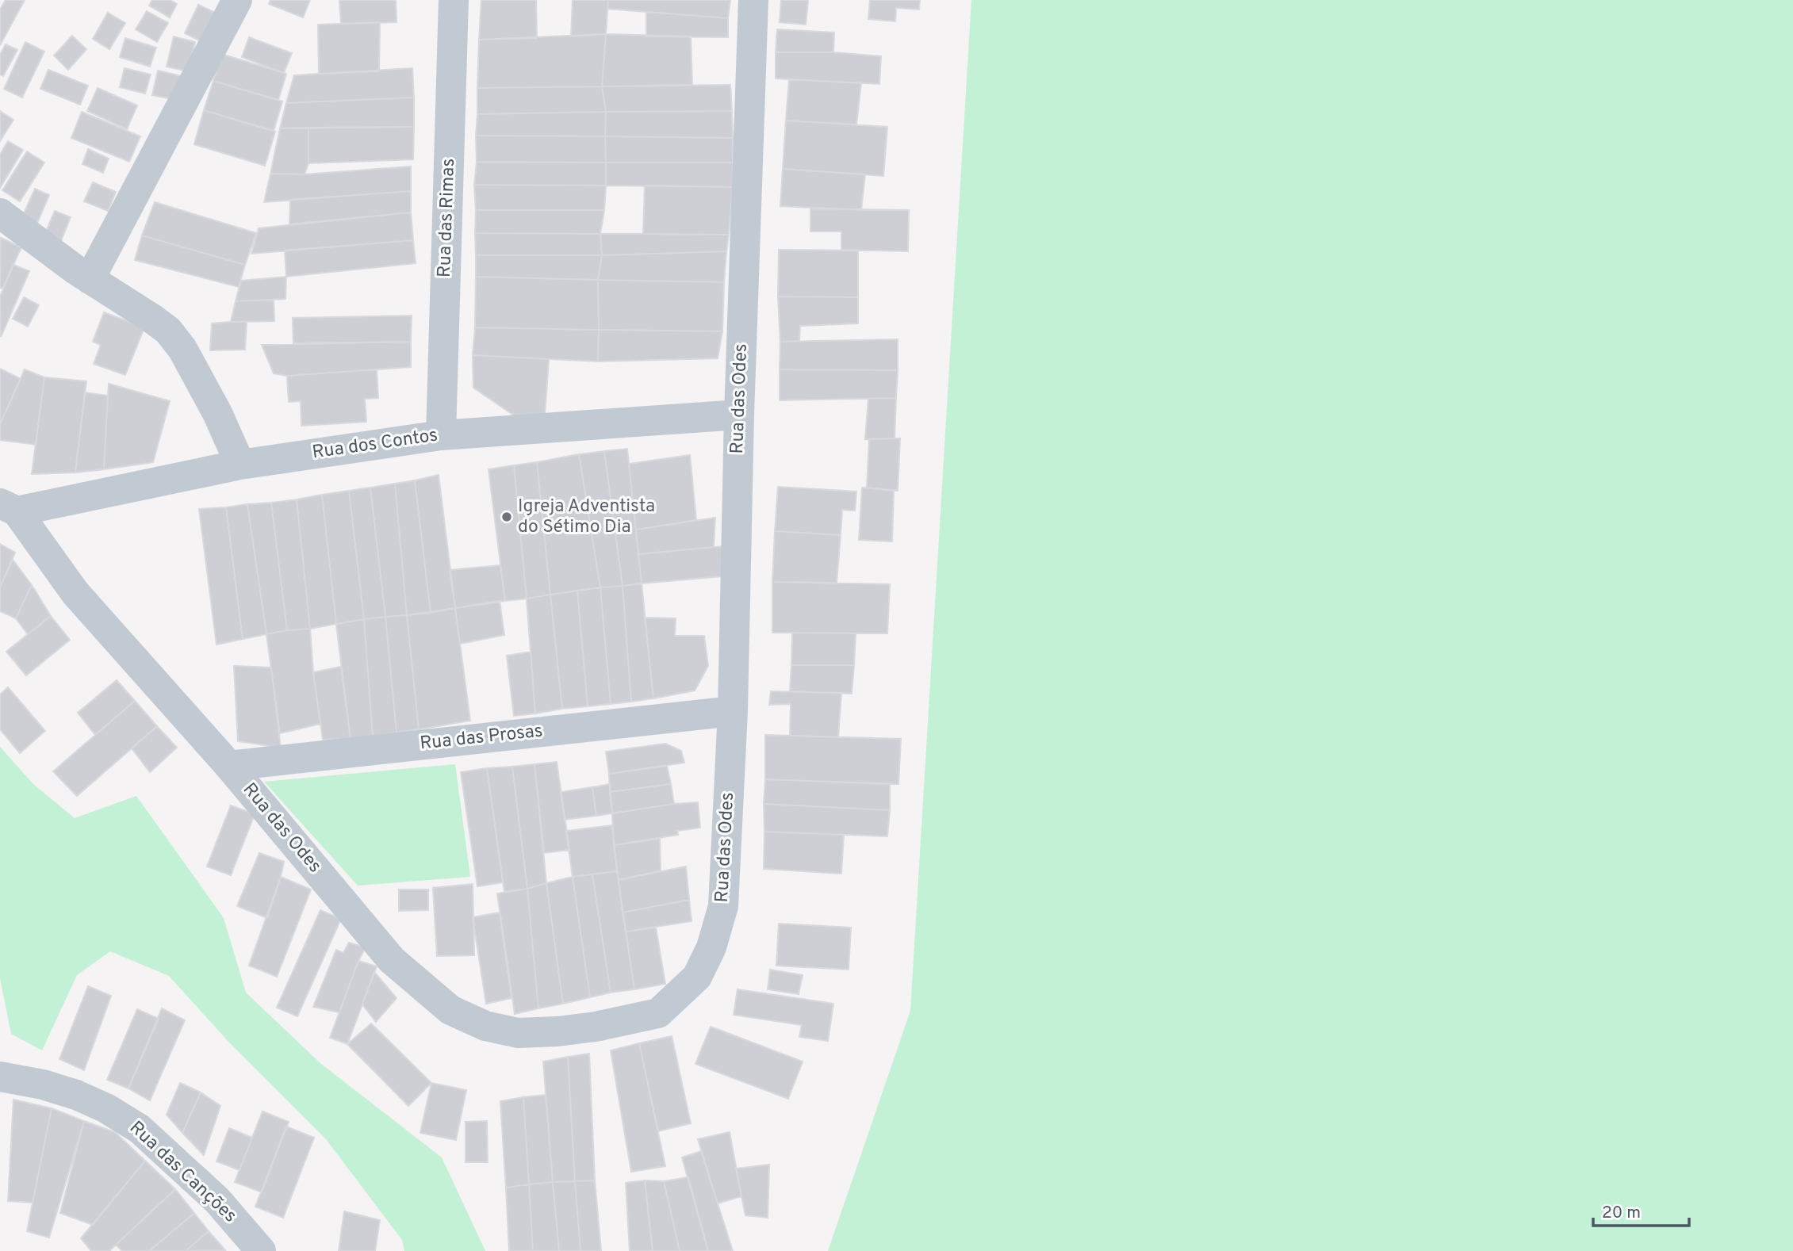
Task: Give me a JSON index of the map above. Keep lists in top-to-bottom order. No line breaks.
{"streets":{"street":["Rua das Rimas","Rua das Odes","Rua dos Contos","Rua das Prosas","Rua das Canções"]},"crossings":[["Rua das Rimas","Rua dos Contos"],["Rua das Odes","Rua dos Contos"],["Rua das Odes","Rua das Prosas"]],"places":["Igreja Adventista do Sétimo Dia"],"scale_bar":"20 m"}
